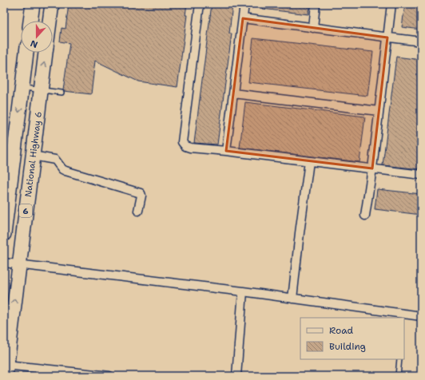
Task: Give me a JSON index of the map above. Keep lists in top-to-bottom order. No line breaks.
{"streets":{"highway":["National Highway 6","6"]},"legend":["Road","Building"],"north":"bottom"}
